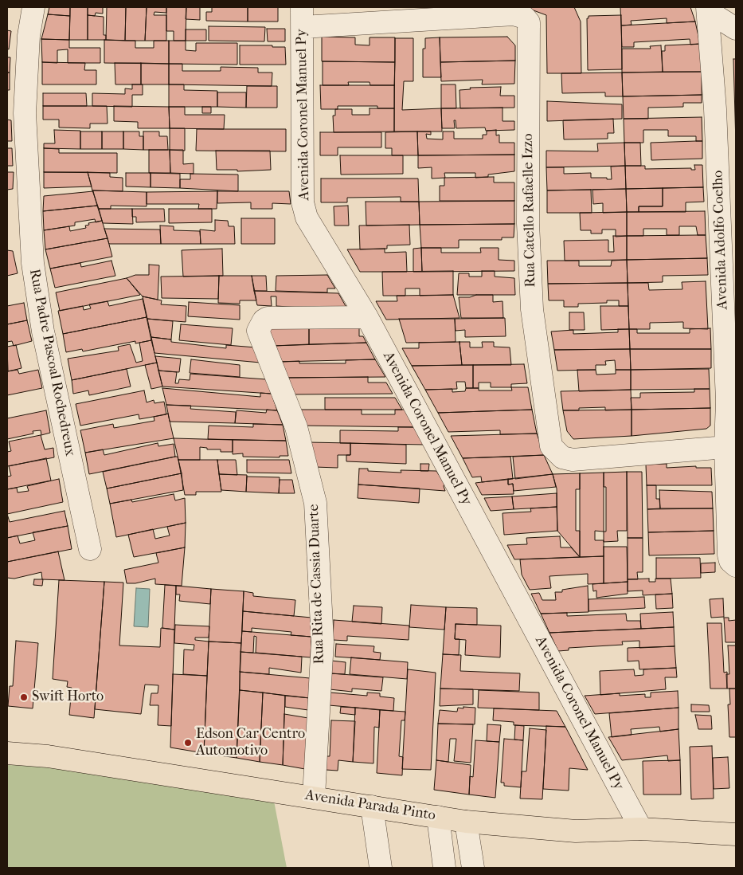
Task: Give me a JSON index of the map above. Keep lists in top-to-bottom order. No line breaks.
{"streets":{"main road":["Avenida Parada Pinto"],"street":["Avenida Coronel Manuel Py","Rua Catello Rafaelle Izzo","Avenida Adolfo Coelho","Rua Padre Pascoal Rochedreux","Rua Rita de Cassia Duarte"]},"crossings":[["Avenida Coronel Manuel Py","Rua Catello Rafaelle Izzo"],["Avenida Coronel Manuel Py","Rua Rita de Cassia Duarte"],["Avenida Coronel Manuel Py","Avenida Parada Pinto"],["Rua Catello Rafaelle Izzo","Avenida Adolfo Coelho"],["Rua Rita de Cassia Duarte","Avenida Parada Pinto"]],"places":["Swift Horto","Edson Car Centro Automotivo"]}
